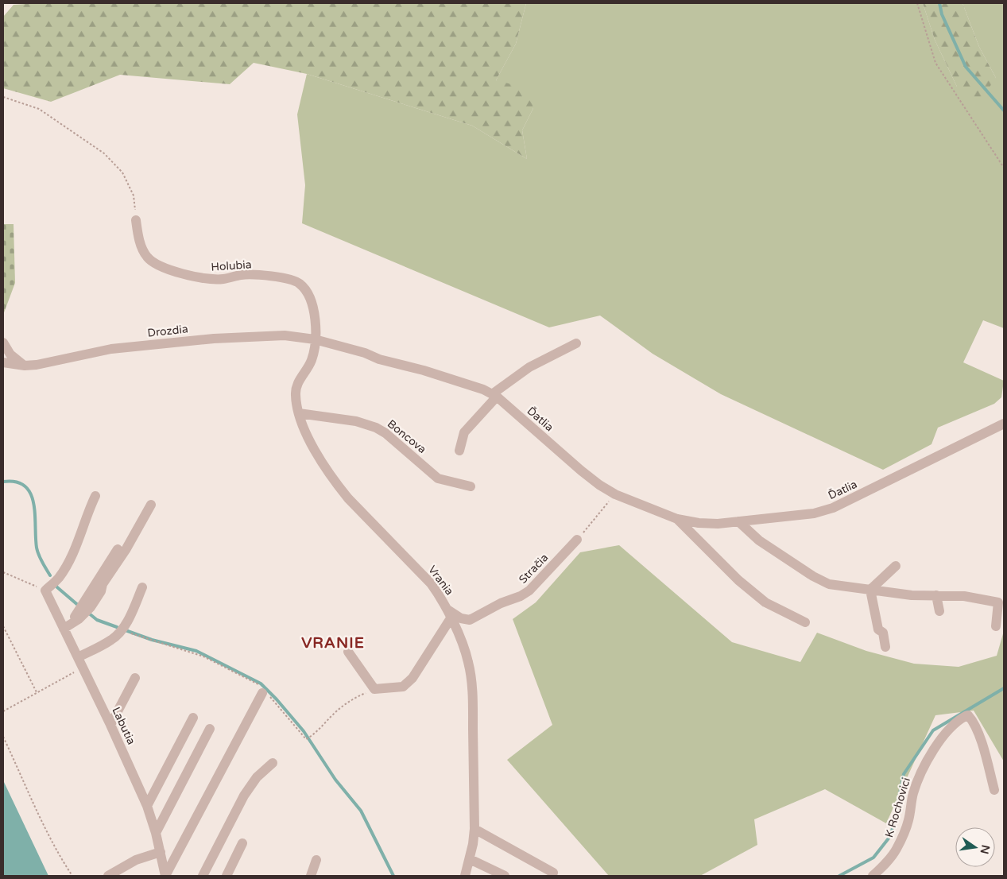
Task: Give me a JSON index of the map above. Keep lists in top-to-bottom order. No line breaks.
{"streets":{"street":["Holubia","Drozdia","Ďatlia","Boncova","Stračia","Vrania","Labutia","K Rochovici"]},"crossings":[["Holubia","Drozdia"],["Holubia","Ďatlia"],["Holubia","Vrania"],["Drozdia","Ďatlia"],["Drozdia","Vrania"],["Ďatlia","Vrania"],["Boncova","Vrania"],["Stračia","Vrania"]],"districts":["VRANIE"],"north":"right"}
